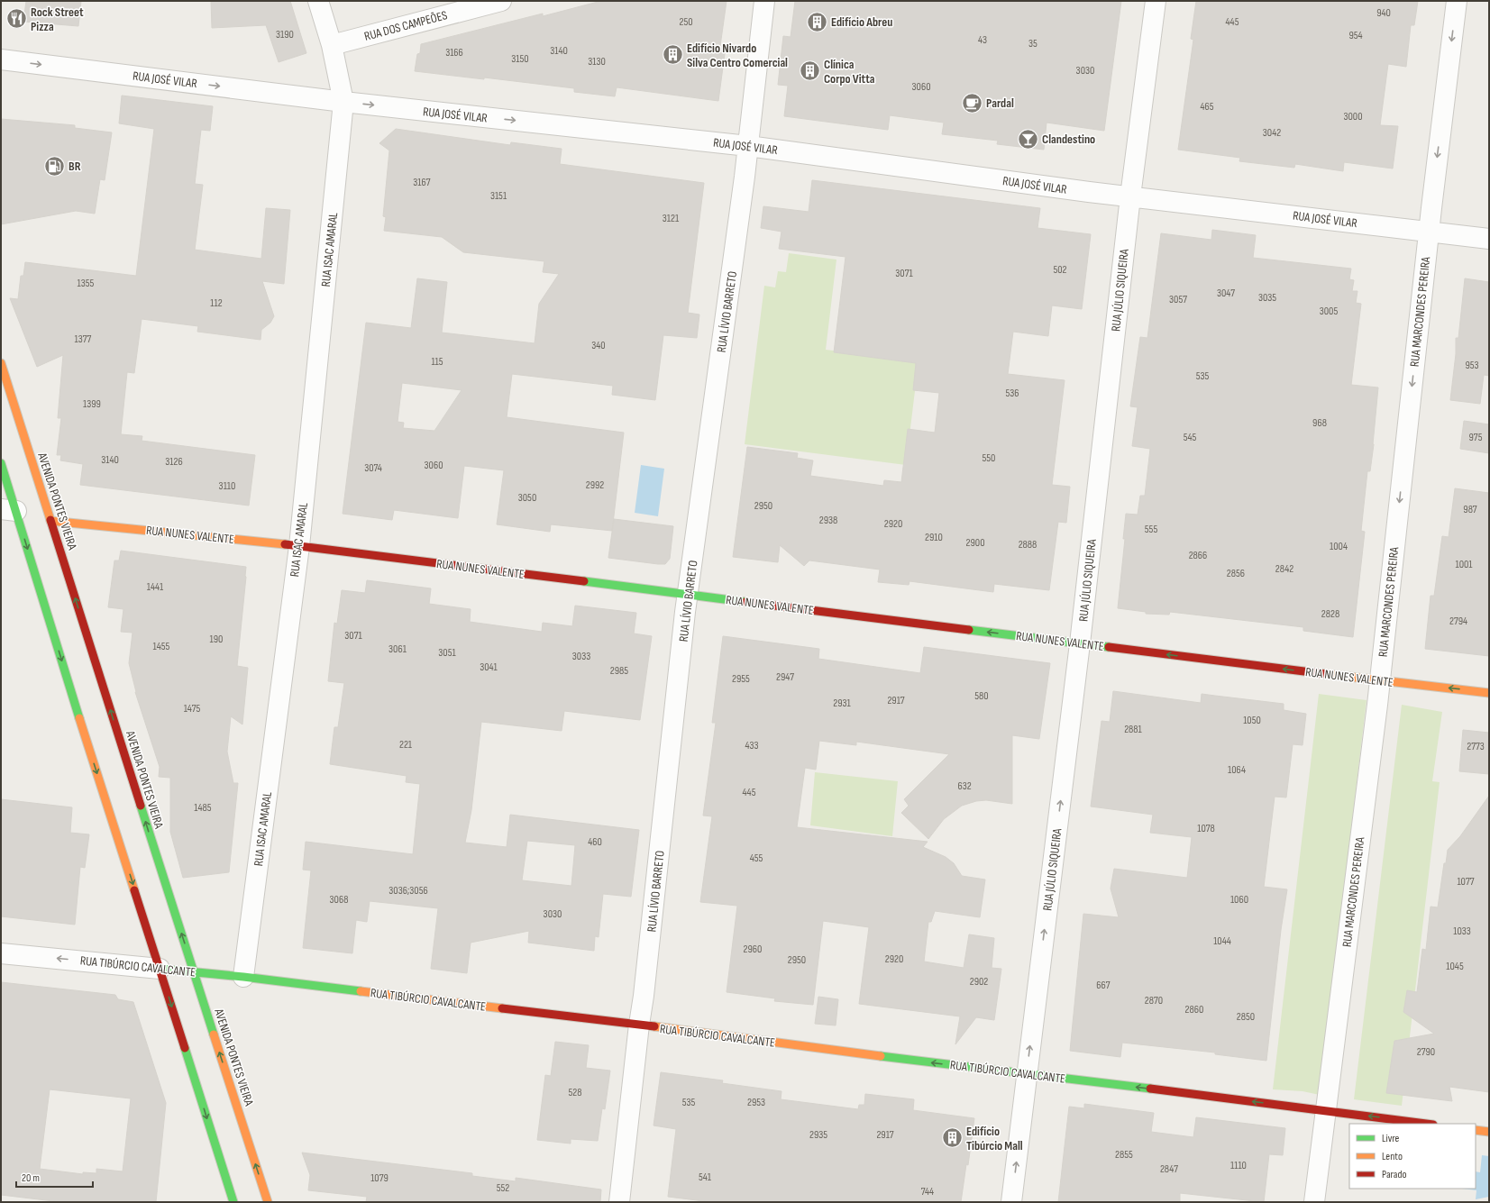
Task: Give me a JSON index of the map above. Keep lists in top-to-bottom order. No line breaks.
{"streets":{"street":["RUA DOS CAMPEÕES","RUA JOSÉ VILAR","RUA ISAC AMARAL","RUA JÚLIO SIQUEIRA","RUA LÍVIO BARRETO","RUA MARCONDES PEREIRA","AVENIDA PONTES VIEIRA","RUA NUNES VALENTE","RUA TIBÚRCIO CAVALCANTE"]},"crossings":[["RUA DOS CAMPEÕES","RUA ISAC AMARAL"],["RUA JOSÉ VILAR","RUA ISAC AMARAL"],["RUA JOSÉ VILAR","RUA JÚLIO SIQUEIRA"],["RUA JOSÉ VILAR","RUA LÍVIO BARRETO"],["RUA JOSÉ VILAR","RUA MARCONDES PEREIRA"],["RUA ISAC AMARAL","RUA NUNES VALENTE"],["RUA ISAC AMARAL","RUA TIBÚRCIO CAVALCANTE"],["RUA JÚLIO SIQUEIRA","RUA NUNES VALENTE"],["RUA JÚLIO SIQUEIRA","RUA TIBÚRCIO CAVALCANTE"],["RUA LÍVIO BARRETO","RUA NUNES VALENTE"],["RUA LÍVIO BARRETO","RUA TIBÚRCIO CAVALCANTE"],["RUA MARCONDES PEREIRA","RUA NUNES VALENTE"],["RUA MARCONDES PEREIRA","RUA TIBÚRCIO CAVALCANTE"],["AVENIDA PONTES VIEIRA","RUA NUNES VALENTE"],["AVENIDA PONTES VIEIRA","RUA TIBÚRCIO CAVALCANTE"]],"one_way":["RUA JOSÉ VILAR","RUA JÚLIO SIQUEIRA","RUA MARCONDES PEREIRA","RUA NUNES VALENTE","RUA TIBÚRCIO CAVALCANTE"],"places":{"restaurant":["Rock Street Pizza"],"building":["Edifício Abreu","Edifício Nivardo Silva Centro Comercial","Clínica Corpo Vitta","Edifício Tibúrcio Mall"],"cafe":["Pardal"],"bar":["Clandestino"],"fuel station":["BR"]},"house_numbers":["940","250","445","3190","954","43","35","3140","3166","3150","3130","3030","3060","465","3000","3042","3167","3151","3121","502","3071","1355","3047","3035","3057","112","3005","1377","340","115","953","535","536","1399","968","545","975","550","3140","3126","3060","3074","2992","3110","3050","2950","987","2938","2920","555","2910","2900","2888","1004","2866","1001","2842","2856","1441","2828","2794","3071","190","1455","3061","3051","3033","3041","2985","2947","2955","580","2917","2931","1475","1050","2881","221","433","2773","1064","632","445","1485","1078","460","455","1077","3036;3056","3068","1060","3030","1033","1044","2960","2920","2950","1045","2902","667","2870","2860","2850","2790","528","535","2953","2935","2917","2855","1110","2847","541","1079","552","744"],"legend":["Livre","Lento","Parado"],"scale_bar":"20 m"}
